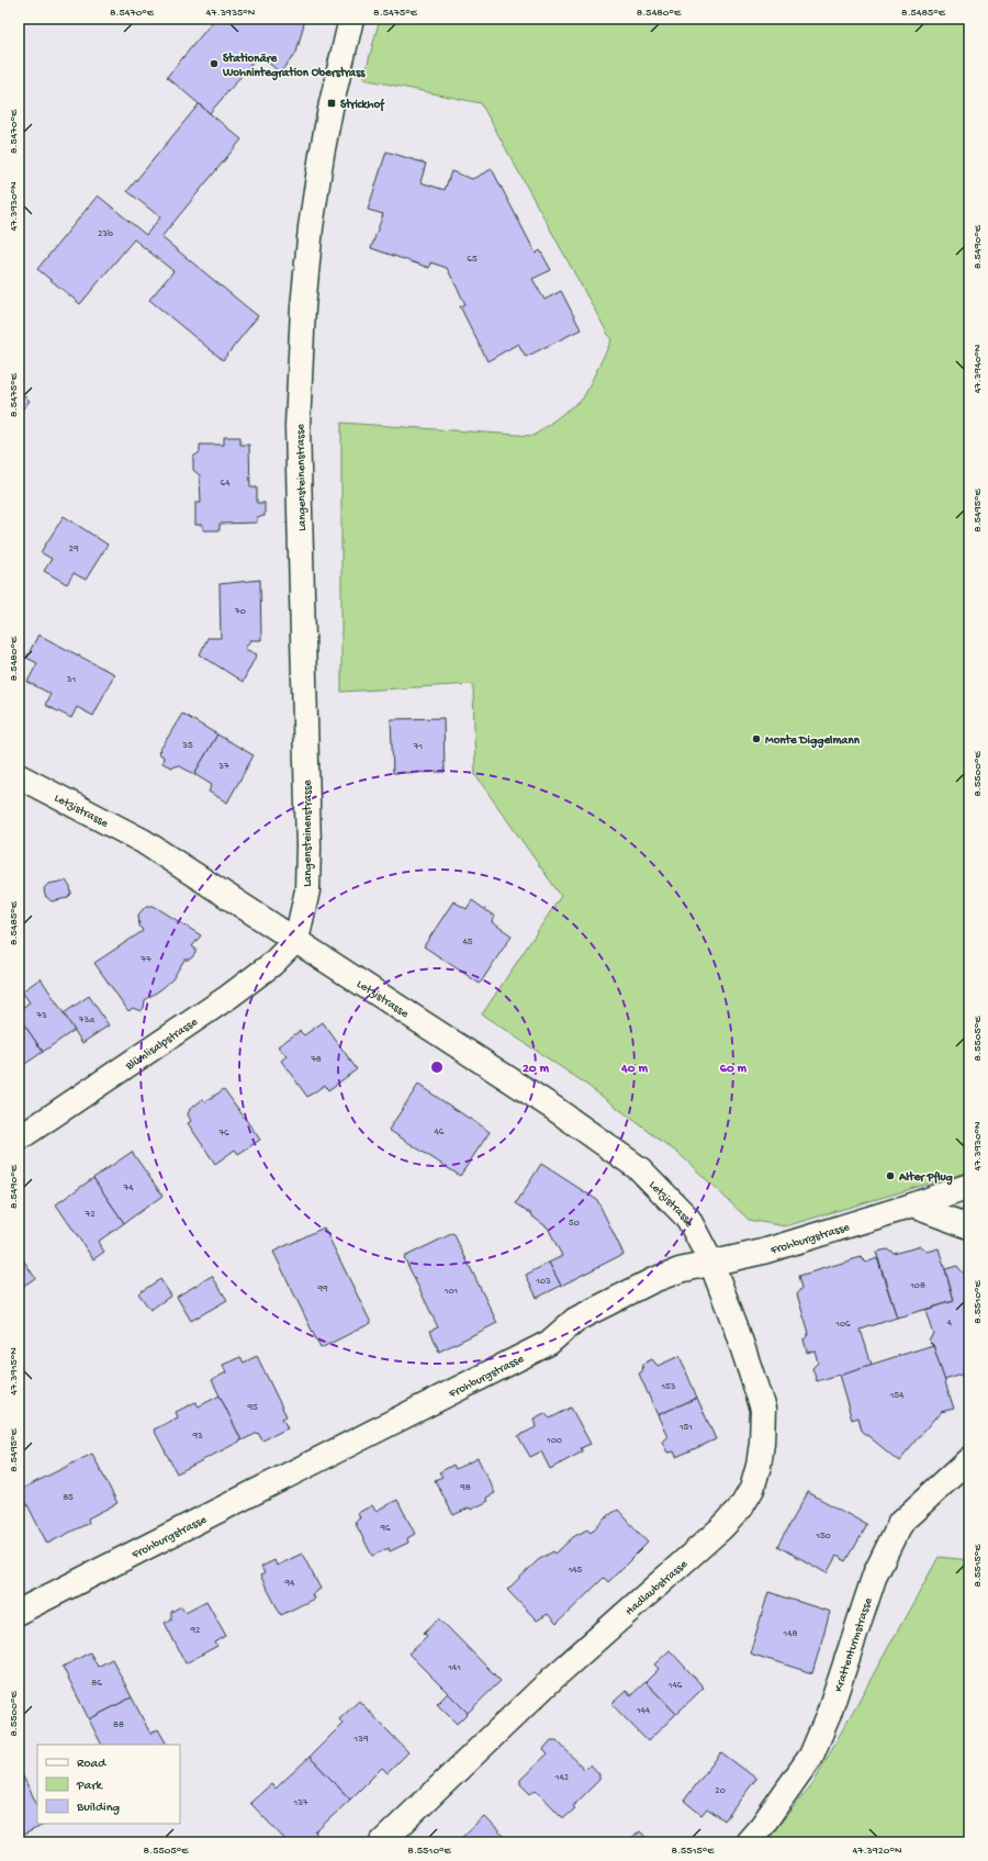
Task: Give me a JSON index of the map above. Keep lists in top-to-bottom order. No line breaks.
{"streets":{"street":["Langensteinenstrasse","Letzistrasse","Blümlisalpstrasse","Frohburgstrasse","Hadlaubstrasse","Krattenturmstrasse"]},"crossings":[["Langensteinenstrasse","Letzistrasse"],["Langensteinenstrasse","Blümlisalpstrasse"],["Letzistrasse","Blümlisalpstrasse"],["Letzistrasse","Frohburgstrasse"],["Letzistrasse","Hadlaubstrasse"],["Frohburgstrasse","Hadlaubstrasse"]],"places":{"other":["Stationäre Wohnintegration Oberstrass","Monte Diggelmann","Alter Pflug"],"transit":["Strickhof"]},"house_numbers":["23b","65","64","29","70","31","35","71","37","45","77","73","73a","78","46","76","74","72","50","103","108","99","101","4","106","153","154","95","151","93","100","98","85","96","150","145","94","92","148","141","86","146","144","88","139","142","20","137"],"legend":["Road","Park","Building"],"coordinates":["8.5470°E","47.3935°N","8.5475°E","8.5480°E","8.5485°E","47.3930°N","8.5490°E","47.3940°N","8.5495°E","8.5500°E","8.5505°E","8.5510°E","47.3915°N","8.5515°E","47.3920°N"],"rings":["20 m","40 m","60 m"]}
